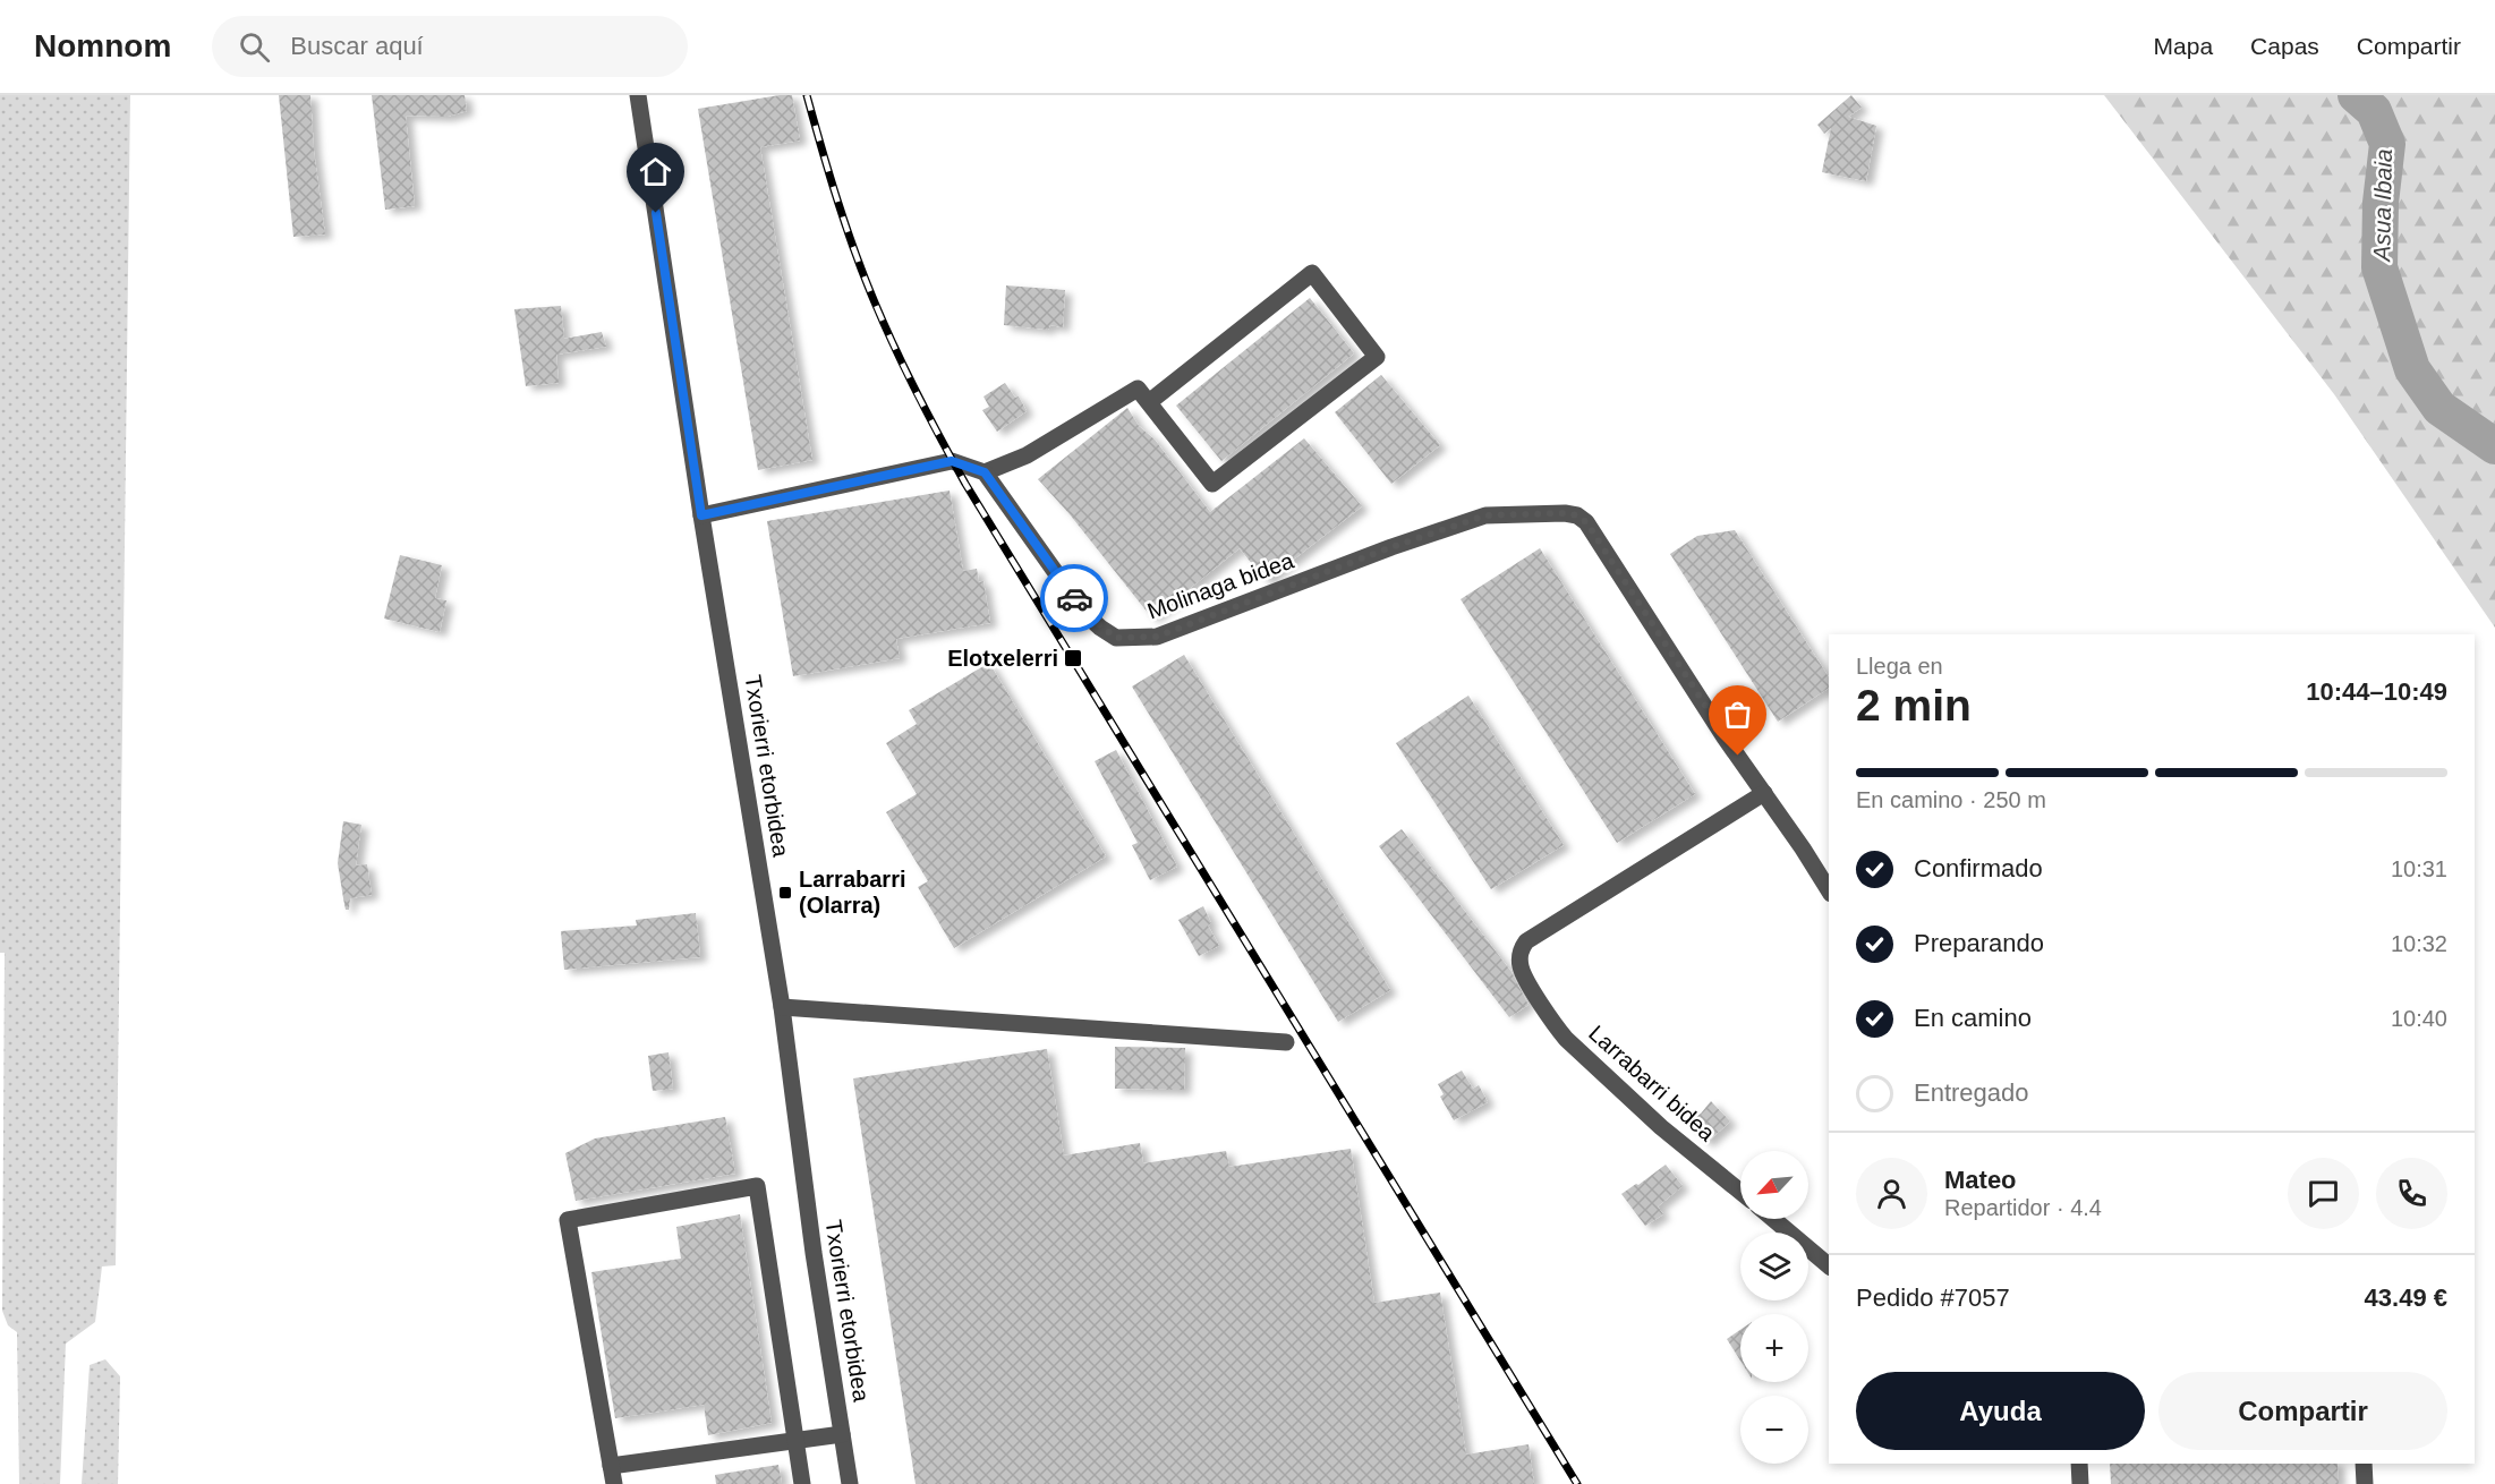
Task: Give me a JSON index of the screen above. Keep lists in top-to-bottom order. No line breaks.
{"streets":{"street":["Molinaga bidea","Txorierri etorbidea","Larrabarri bidea"]},"crossings":[["Molinaga bidea","Larrabarri bidea"]],"water":["Asua Ibaia"],"places":{"transit":["Elotxelerri","Larrabarri (Olarra)"]},"north":"bottom left","page":{"header":"Nomnom","search":"Buscar aquí","nav":["Mapa","Capas","Compartir"],"heading":["2 min","Llega en","10:44–10:49"],"panel":["Mateo","Repartidor · 4.4","Pedido #7057","43.49 €"],"bar":"En camino · 250 m","list":[["Confirmado","10:31"],["Preparando","10:32"],["En camino","10:40"],"Entregado"],"map_buttons":["+","−"],"buttons":["Ayuda","Compartir"]}}
